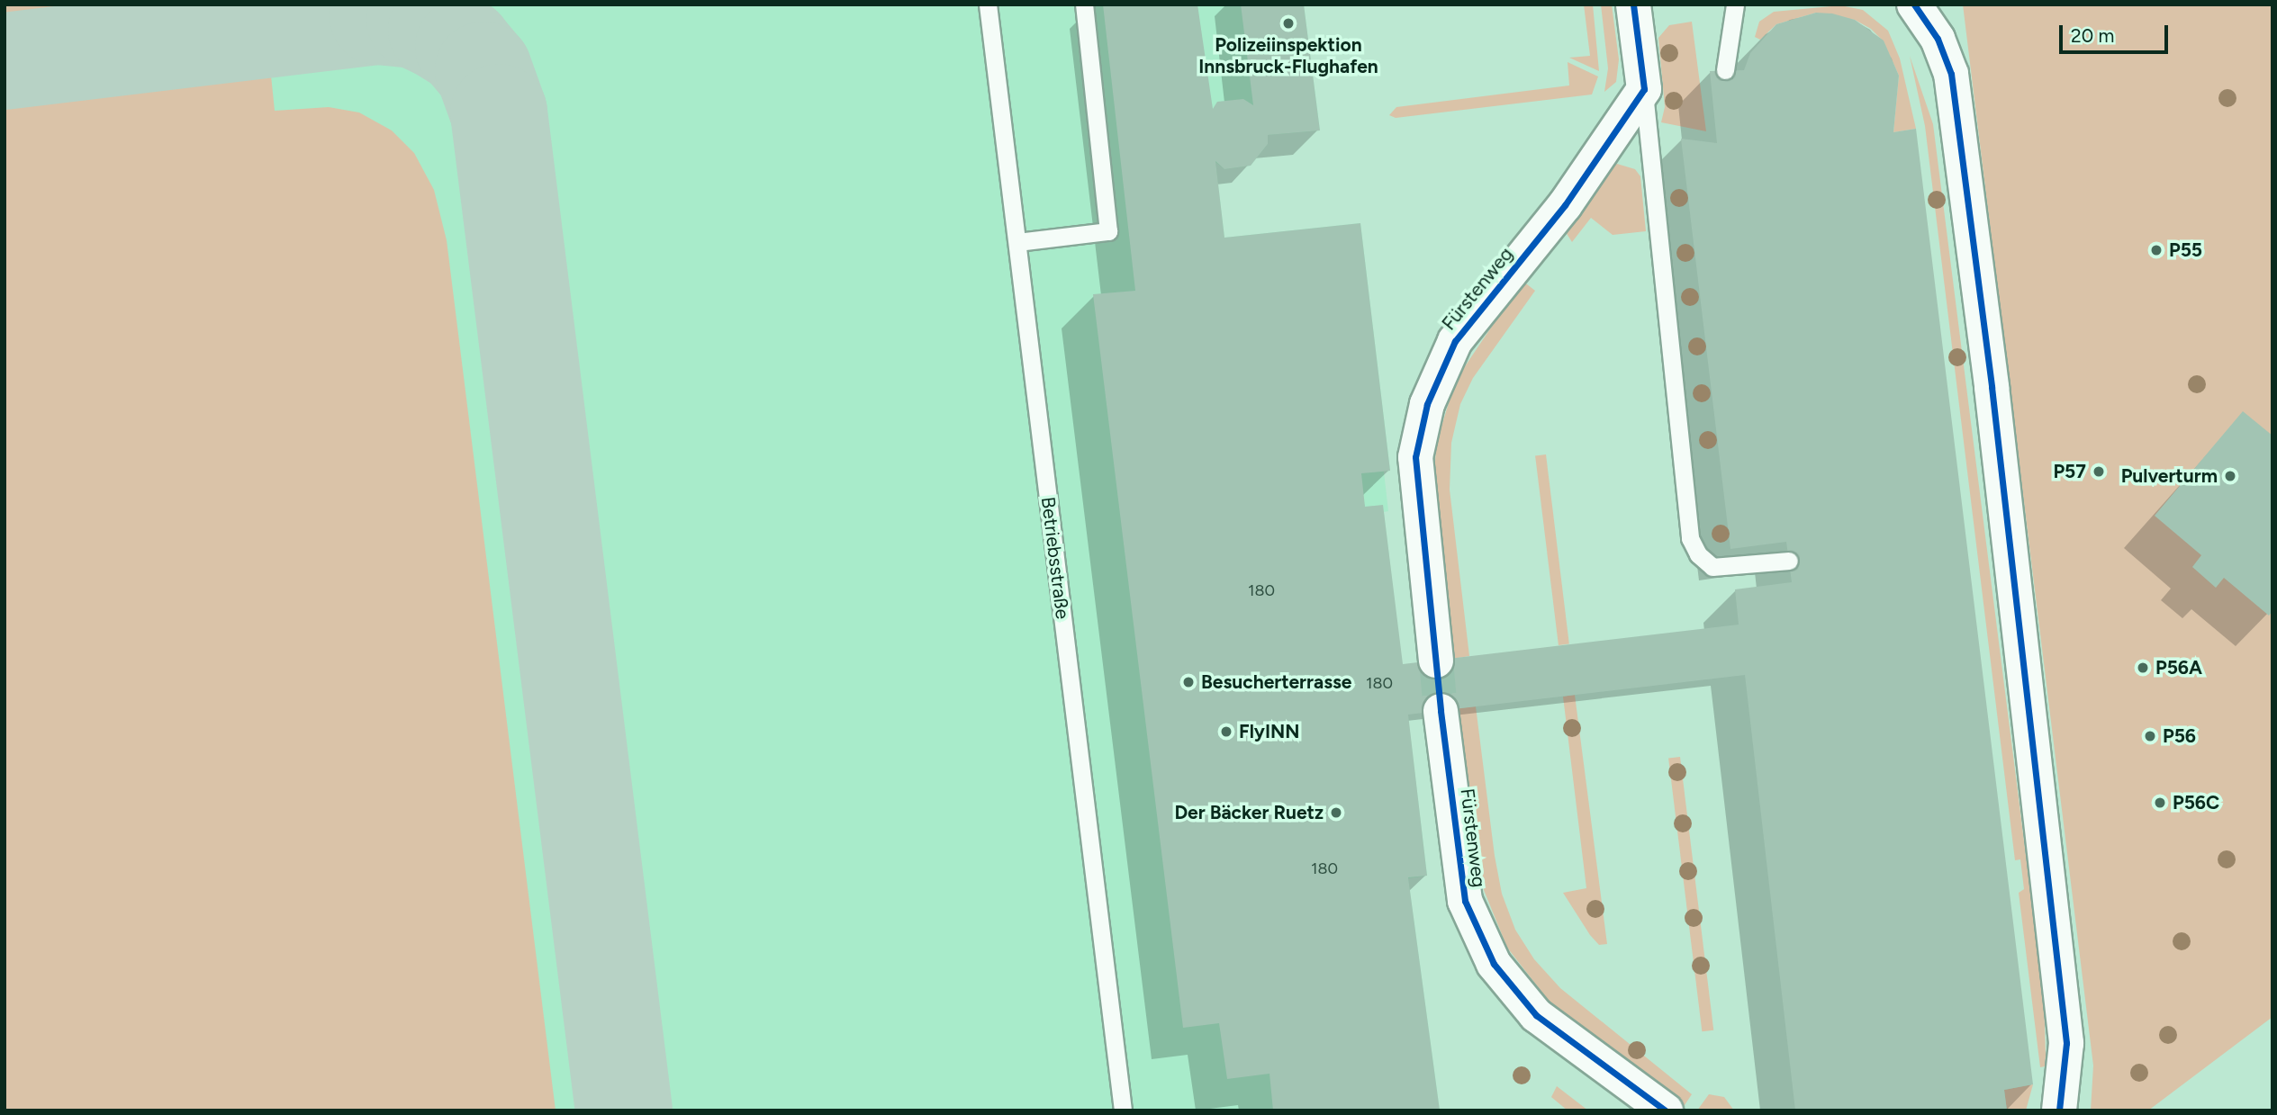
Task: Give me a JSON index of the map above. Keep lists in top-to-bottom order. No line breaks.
{"streets":{"street":["Fürstenweg"],"lane":["Betriebsstraße"]},"places":["Polizeiinspektion Innsbruck-Flughafen","P55","P57","Pulverturm","P56A","Besucherterrasse","FlyINN","P56","P56C","Der Bäcker Ruetz"],"house_numbers":["180","180","180"],"scale_bar":"20 m"}
